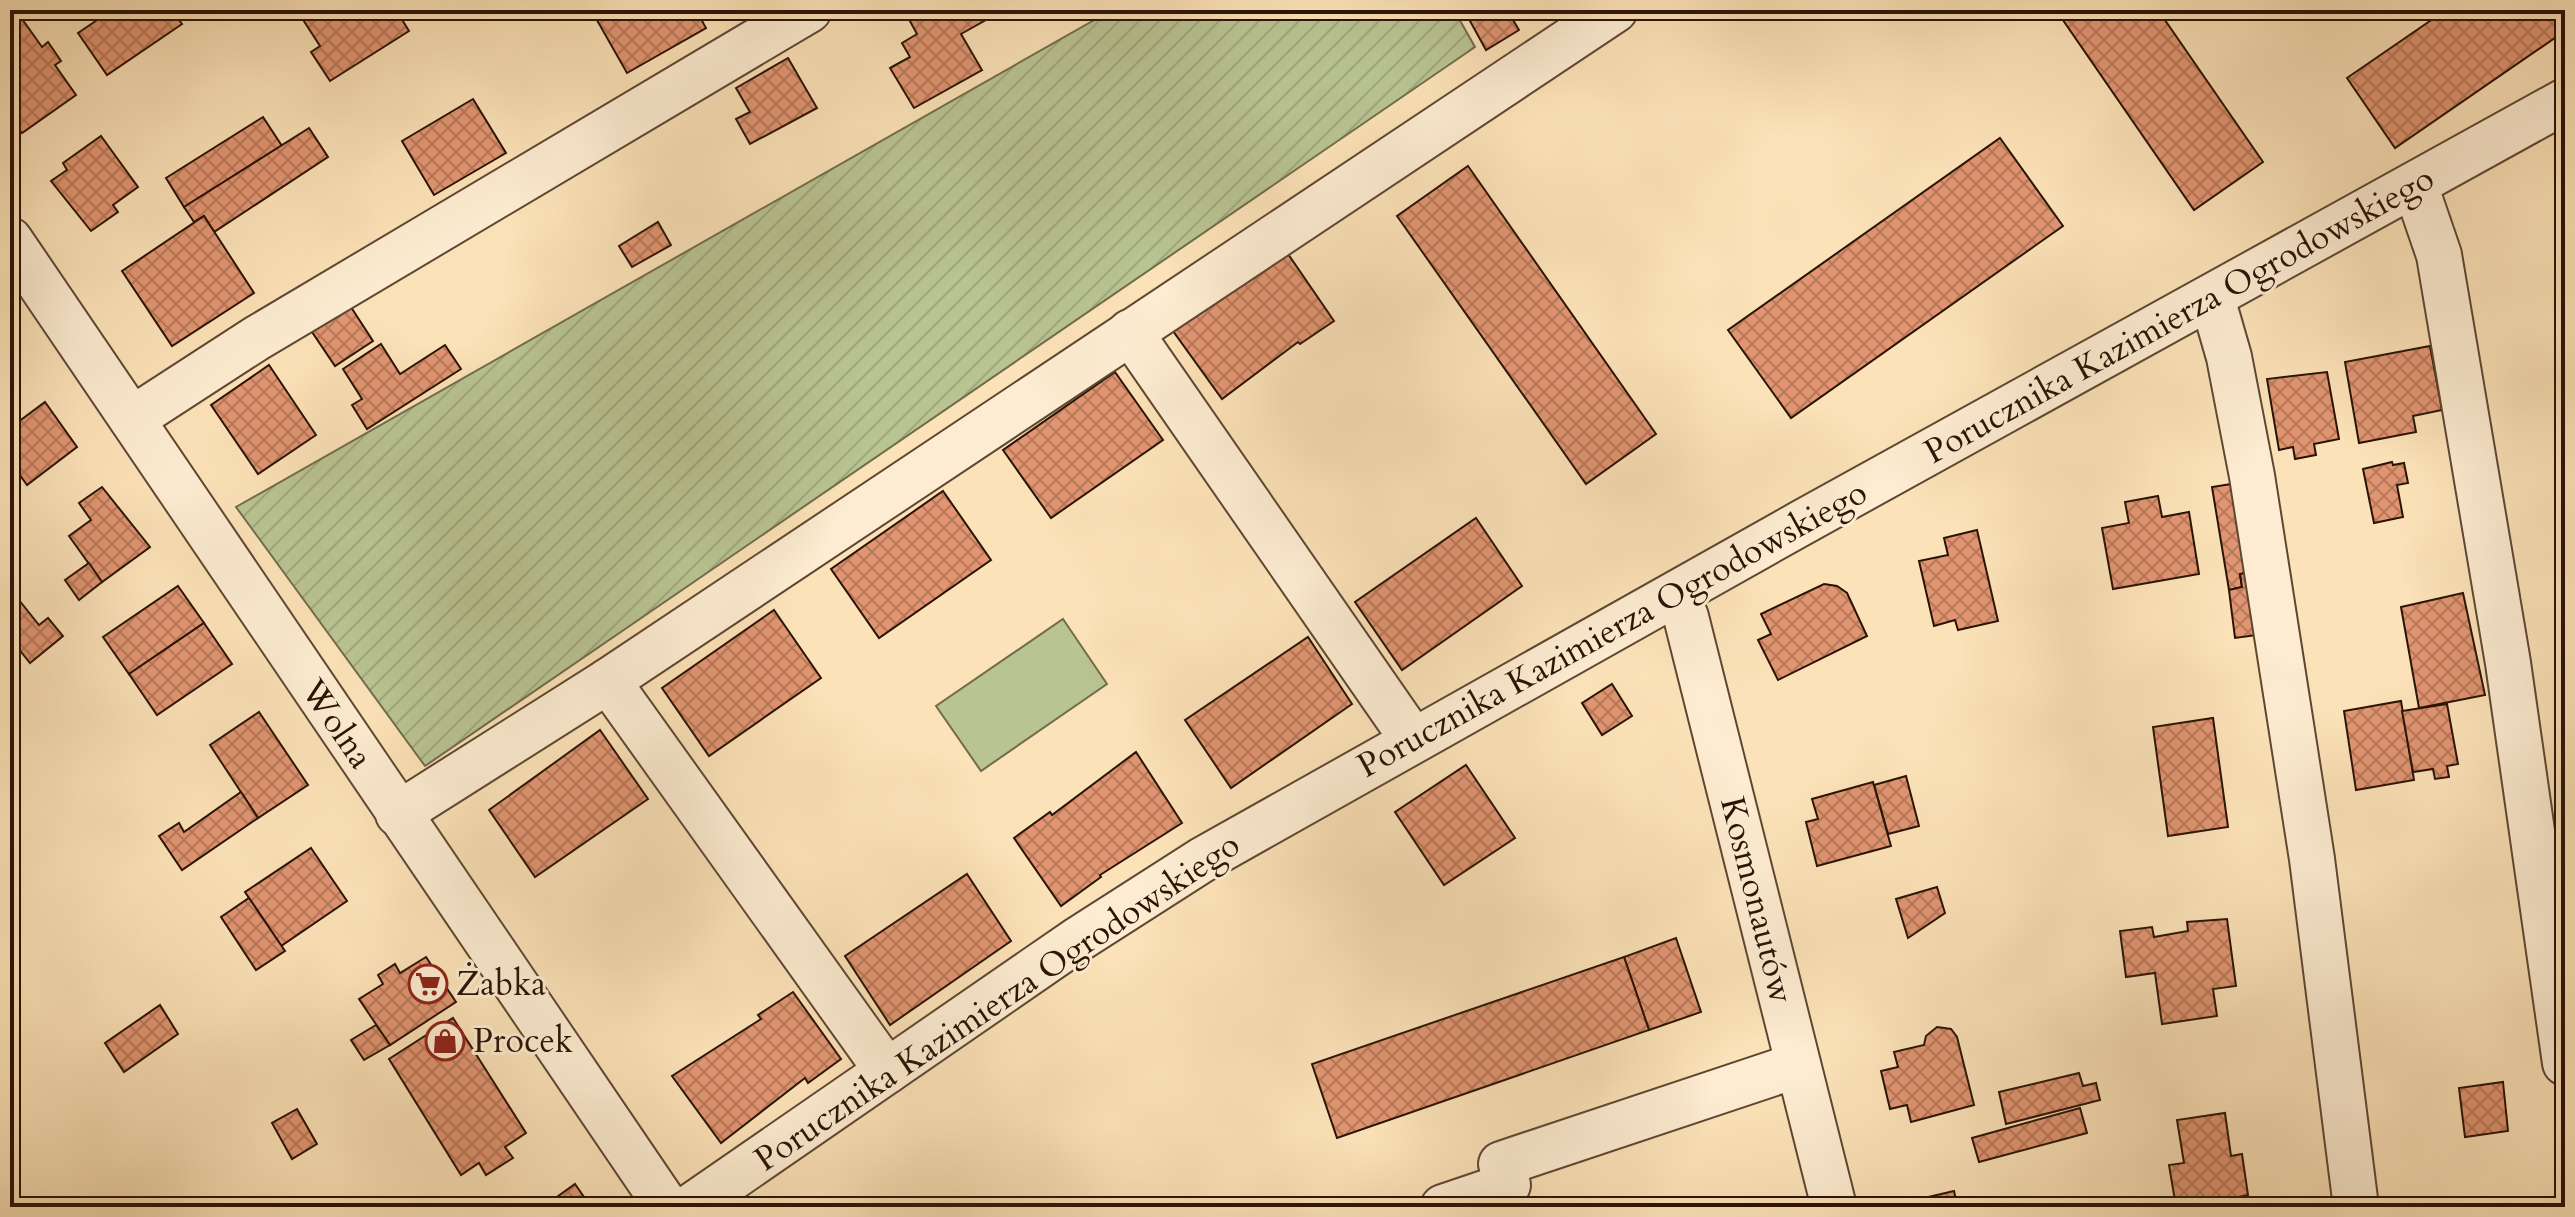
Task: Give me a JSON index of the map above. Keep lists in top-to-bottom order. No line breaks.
{"streets":{"street":["Porucznika Kazimierza Ogrodowskiego","Wolna","Kosmonautów"]},"crossings":[["Porucznika Kazimierza Ogrodowskiego","Kosmonautów"]],"places":{"supermarket":["Żabka"],"shop":["Procek"]}}
